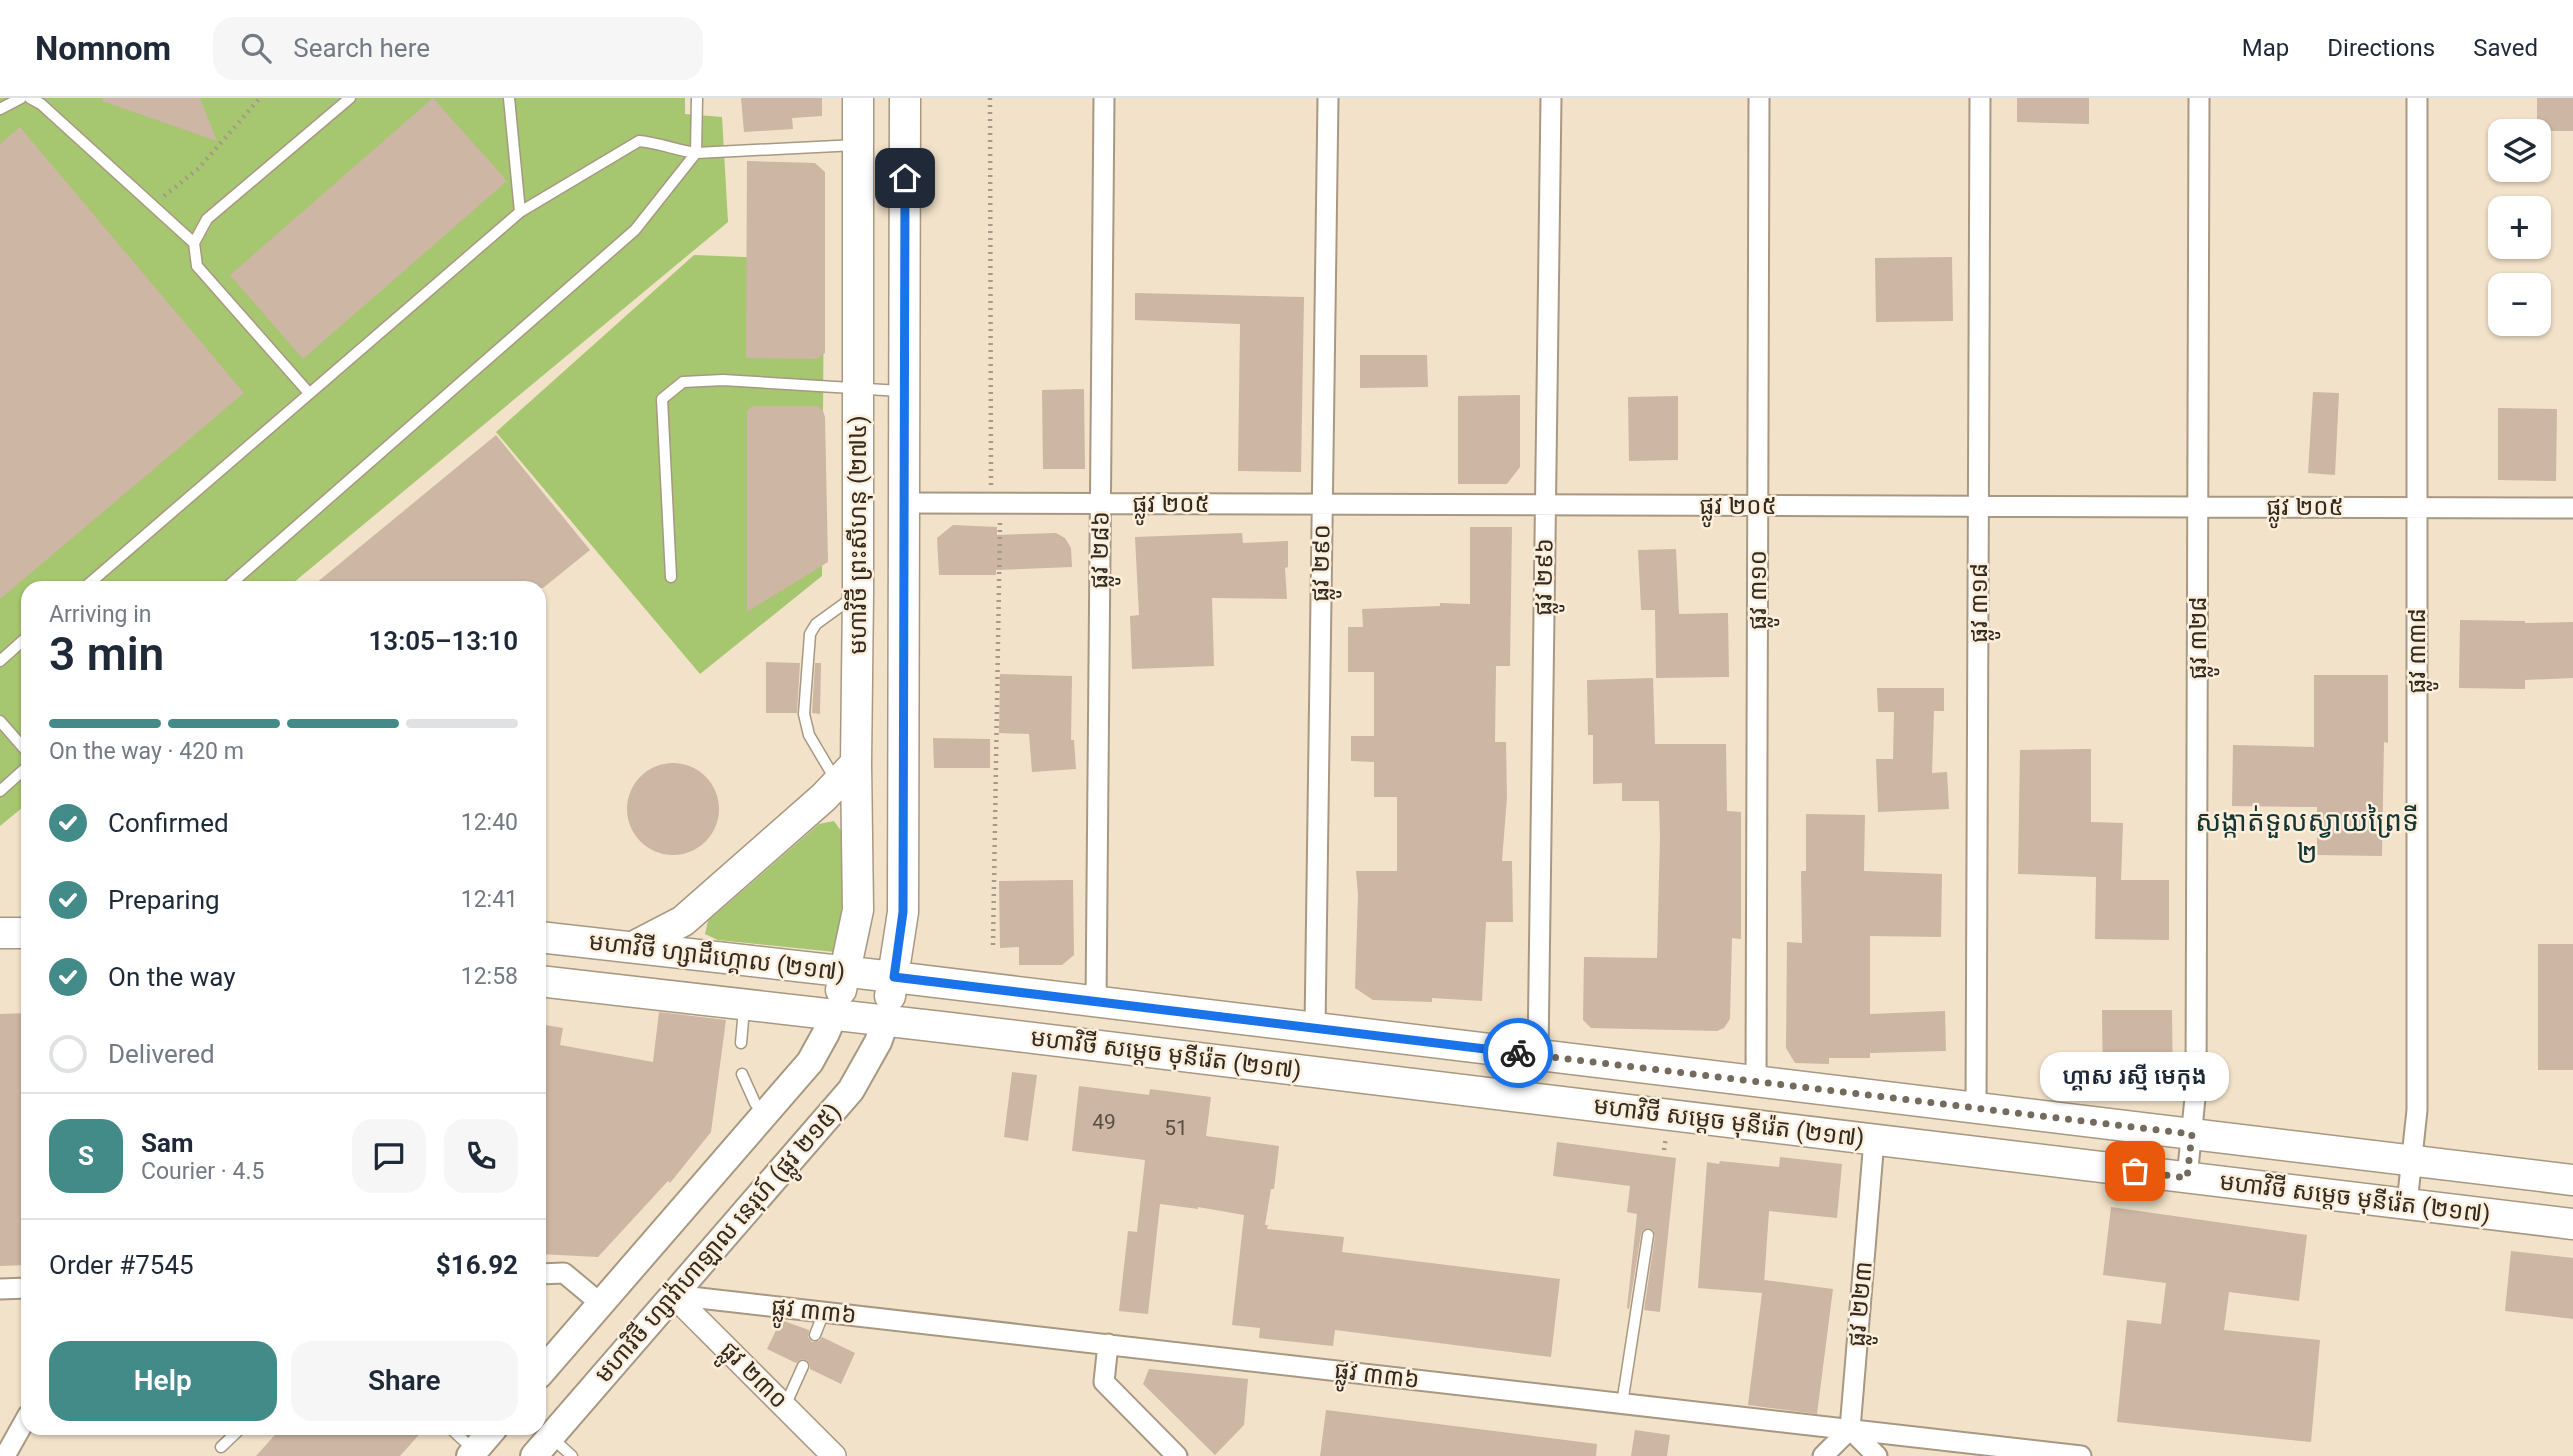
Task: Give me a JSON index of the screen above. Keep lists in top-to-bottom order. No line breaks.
{"streets":{"main road":["មហាវិថី ព្រះសីហនុ (២៧៤)","មហាវិថី ហ្សាដឹហ្គោល (២១៧)","មហាវិថី សម្តេច មុនីរ៉េត (២១៧)","មហាវិថី ហ្សាវ៉ាហាឡាល នេរុហ៍ (ផ្លូវ ២១៥)"],"street":["ផ្លូវ ២០៥","ផ្លូវ ២៨៦","ផ្លូវ ២៩០","ផ្លូវ ២៩៦","ផ្លូវ ៣១០","ផ្លូវ ៣១៨","ផ្លូវ ៣២៨","ផ្លូវ ៣៣៨","ផ្លូវ ២២៣","ផ្លូវ ៣៣៦","ផ្លូវ ២៣០"]},"crossings":[["ផ្លូវ ២០៥","មហាវិថី ព្រះសីហនុ (២៧៤)"],["ផ្លូវ ២០៥","ផ្លូវ ២៨៦"],["ផ្លូវ ២០៥","ផ្លូវ ២៩០"],["ផ្លូវ ២០៥","ផ្លូវ ២៩៦"],["ផ្លូវ ២០៥","ផ្លូវ ៣១០"],["ផ្លូវ ២០៥","ផ្លូវ ៣១៨"],["ផ្លូវ ២០៥","ផ្លូវ ៣២៨"],["ផ្លូវ ២០៥","ផ្លូវ ៣៣៨"],["មហាវិថី ព្រះសីហនុ (២៧៤)","មហាវិថី ហ្សាដឹហ្គោល (២១៧)"],["មហាវិថី ព្រះសីហនុ (២៧៤)","មហាវិថី សម្តេច មុនីរ៉េត (២១៧)"],["មហាវិថី ព្រះសីហនុ (២៧៤)","មហាវិថី ហ្សាវ៉ាហាឡាល នេរុហ៍ (ផ្លូវ ២១៥)"],["ផ្លូវ ២៨៦","មហាវិថី សម្តេច មុនីរ៉េត (២១៧)"],["ផ្លូវ ២៩០","មហាវិថី សម្តេច មុនីរ៉េត (២១៧)"],["ផ្លូវ ២៩៦","មហាវិថី សម្តេច មុនីរ៉េត (២១៧)"],["ផ្លូវ ៣១០","មហាវិថី សម្តេច មុនីរ៉េត (២១៧)"],["ផ្លូវ ៣១៨","មហាវិថី សម្តេច មុនីរ៉េត (២១៧)"],["ផ្លូវ ៣២៨","មហាវិថី សម្តេច មុនីរ៉េត (២១៧)"],["ផ្លូវ ៣៣៨","មហាវិថី សម្តេច មុនីរ៉េត (២១៧)"],["មហាវិថី ហ្សាដឹហ្គោល (២១៧)","មហាវិថី សម្តេច មុនីរ៉េត (២១៧)"],["មហាវិថី ហ្សាដឹហ្គោល (២១៧)","មហាវិថី ហ្សាវ៉ាហាឡាល នេរុហ៍ (ផ្លូវ ២១៥)"],["មហាវិថី សម្តេច មុនីរ៉េត (២១៧)","មហាវិថី ហ្សាវ៉ាហាឡាល នេរុហ៍ (ផ្លូវ ២១៥)"],["មហាវិថី សម្តេច មុនីរ៉េត (២១៧)","ផ្លូវ ២២៣"],["មហាវិថី ហ្សាវ៉ាហាឡាល នេរុហ៍ (ផ្លូវ ២១៥)","ផ្លូវ ៣៣៦"],["មហាវិថី ហ្សាវ៉ាហាឡាល នេរុហ៍ (ផ្លូវ ២១៥)","ផ្លូវ ២៣០"],["ផ្លូវ ២២៣","ផ្លូវ ៣៣៦"],["ផ្លូវ ៣៣៦","ផ្លូវ ២៣០"]],"districts":["សង្កាត់ទួលស្វាយព្រៃទី ២"],"places":["ហ្គាស រស្មី មេកុង"],"house_numbers":["49","51"],"page":{"header":"Nomnom","search":"Search here","nav":["Map","Directions","Saved"],"map_buttons":["+","−"],"heading":["3 min","Arriving in","13:05–13:10"],"panel":["Sam","Courier · 4.5","Order #7545","$16.92"],"bar":"On the way · 420 m","list":[["Confirmed","12:40"],["Preparing","12:41"],["On the way","12:58"],"Delivered"],"bubble":"ហ្គាស រស្មី មេកុង","round":"S","buttons":["Help","Share"]}}
